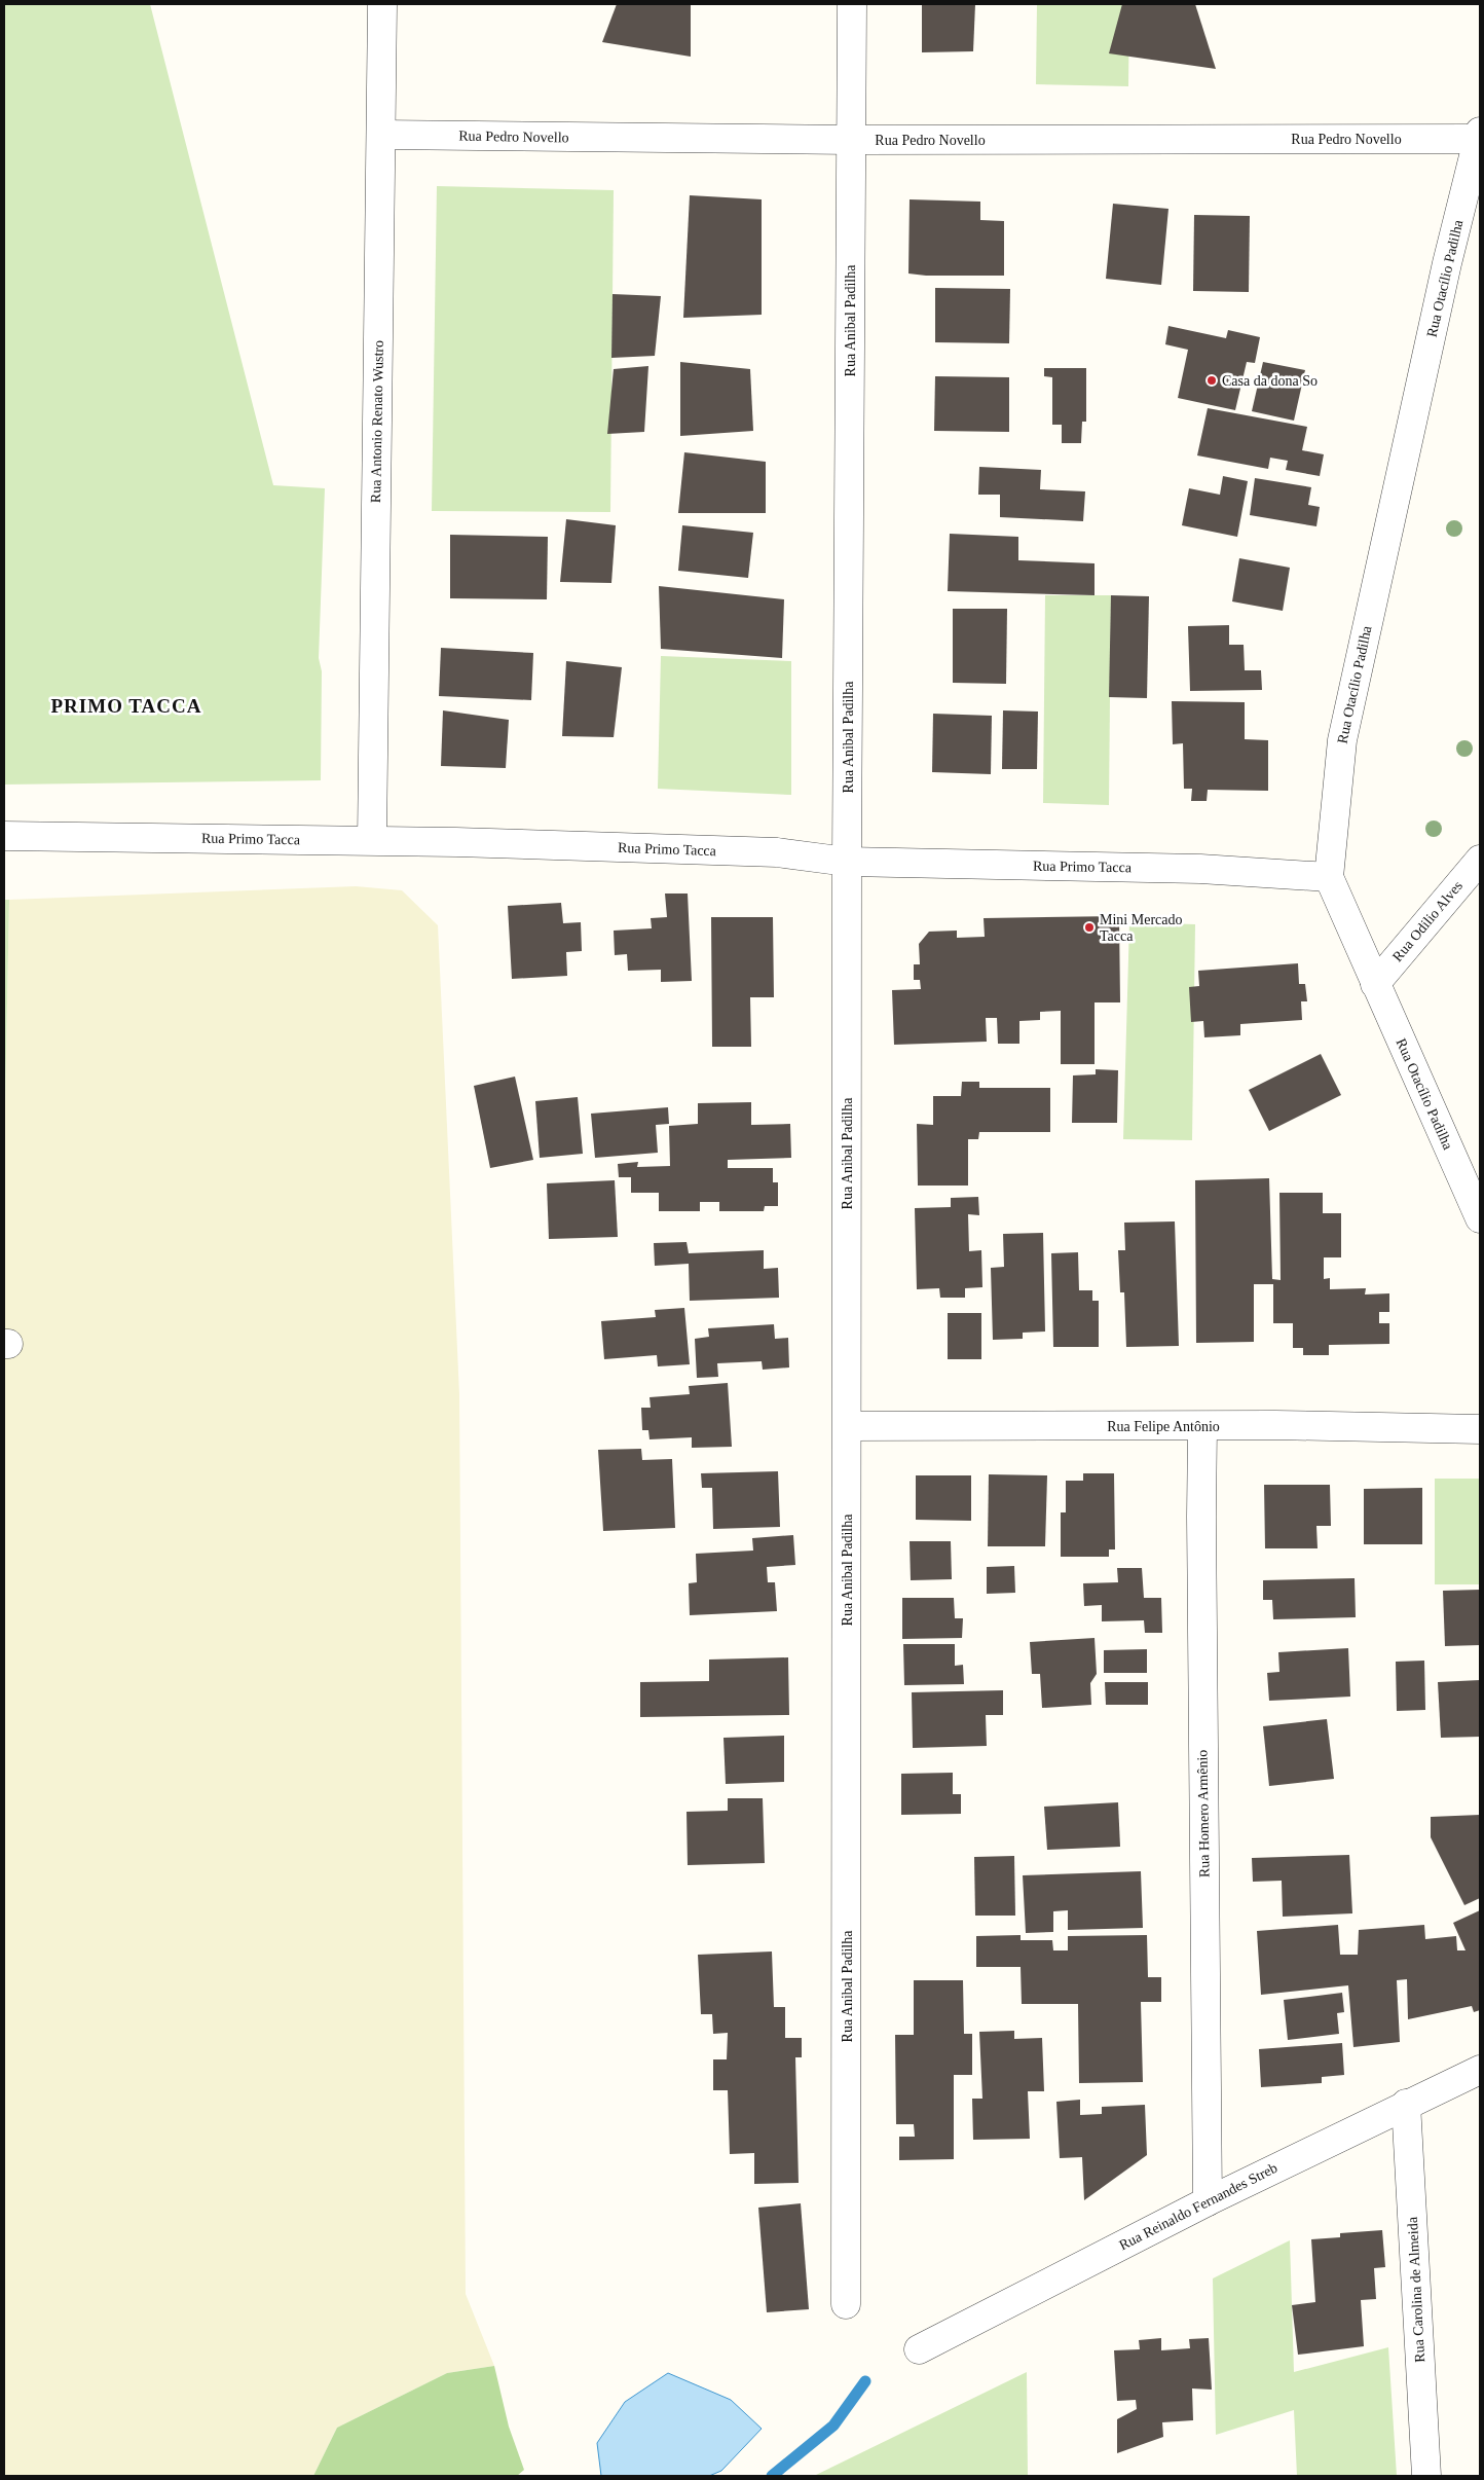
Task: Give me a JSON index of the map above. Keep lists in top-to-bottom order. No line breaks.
{"streets":{"street":["Rua Pedro Novello","Rua Otacílio Padilha","Rua Anibal Padilha","Rua Antonio Renato Wustro","Rua Primo Tacca","Rua Odilio Alves","Rua Felipe Antônio","Rua Homero Armênio","Rua Reinaldo Fernandes Streb","Rua Carolina de Almeida"]},"crossings":[["Rua Pedro Novello","Rua Otacílio Padilha"],["Rua Pedro Novello","Rua Anibal Padilha"],["Rua Pedro Novello","Rua Antonio Renato Wustro"],["Rua Otacílio Padilha","Rua Primo Tacca"],["Rua Otacílio Padilha","Rua Odilio Alves"],["Rua Anibal Padilha","Rua Primo Tacca"],["Rua Anibal Padilha","Rua Felipe Antônio"],["Rua Antonio Renato Wustro","Rua Primo Tacca"],["Rua Felipe Antônio","Rua Homero Armênio"],["Rua Homero Armênio","Rua Reinaldo Fernandes Streb"],["Rua Reinaldo Fernandes Streb","Rua Carolina de Almeida"]],"districts":["PRIMO TACCA"],"places":["Casa da dona So","Mini Mercado Tacca"]}
